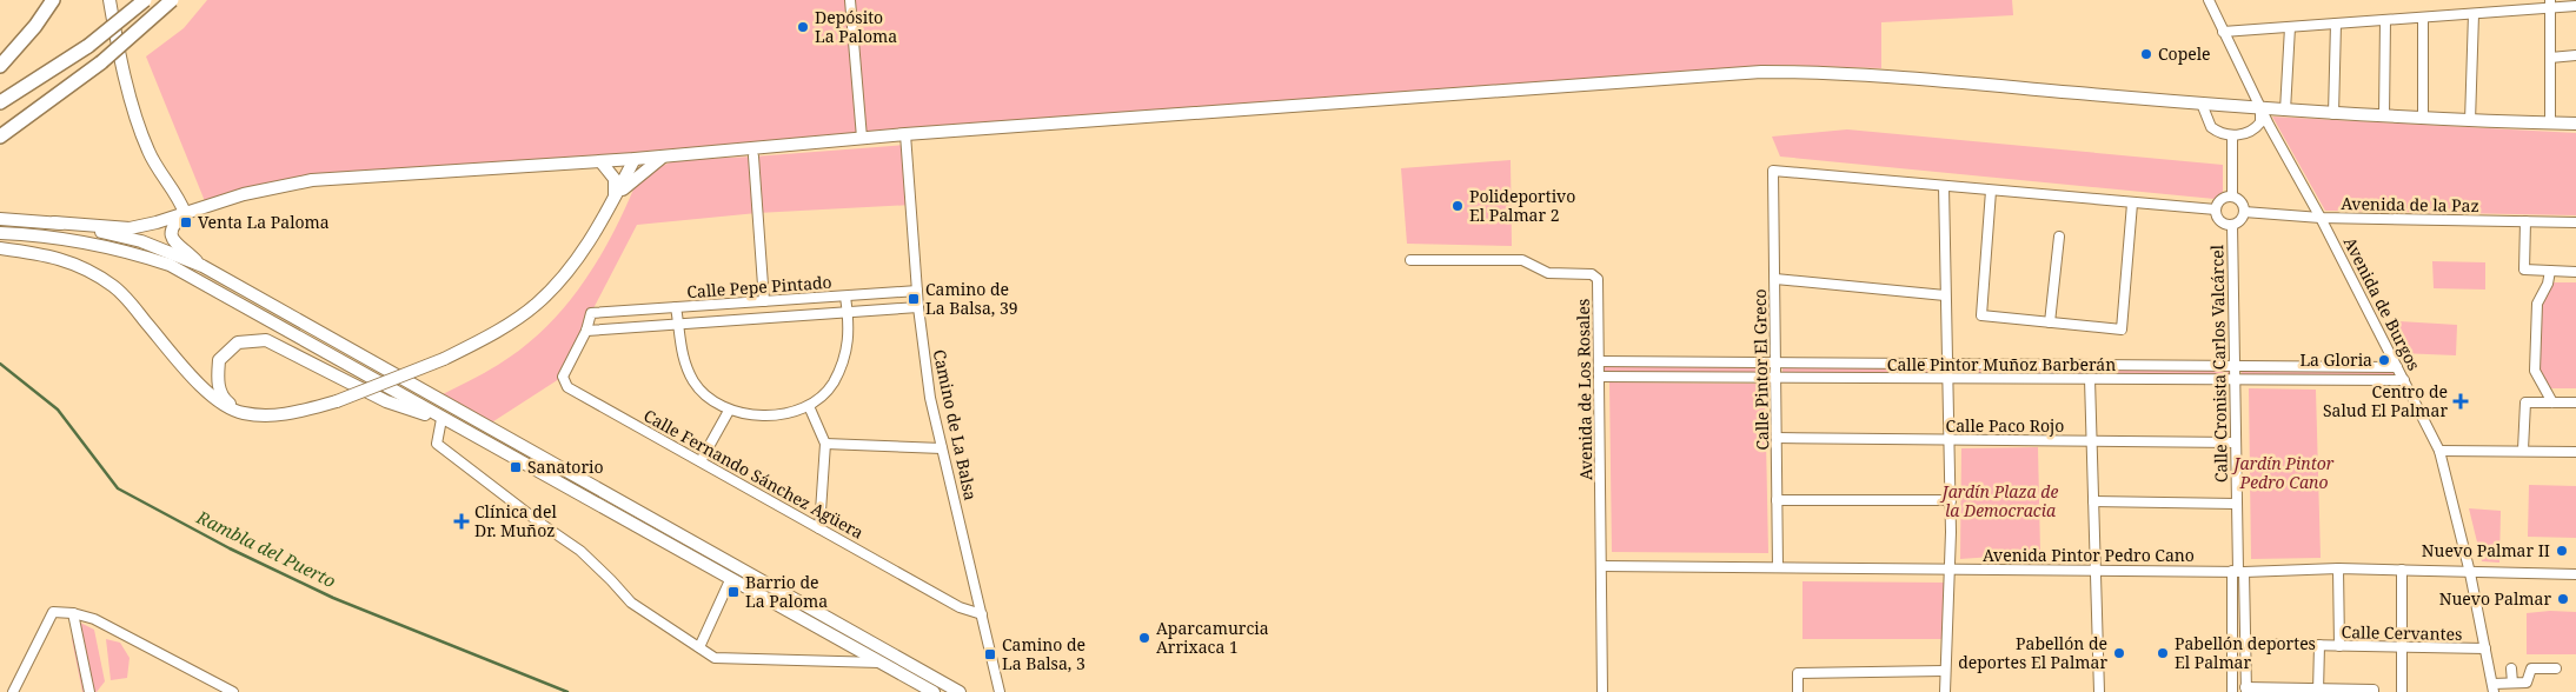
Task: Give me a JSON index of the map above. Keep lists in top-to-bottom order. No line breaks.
{"streets":{"street":["Avenida de la Paz","Calle Pepe Pintado","Avenida de Burgos","Calle Cronista Carlos Valcárcel","Calle Pintor Muñoz Barberán","Calle Pintor El Greco","Avenida de Los Rosales","Camino de La Balsa","Calle Paco Rojo","Calle Fernando Sánchez Agüera","Avenida Pintor Pedro Cano","Calle Cervantes"]},"crossings":[["Avenida de la Paz","Avenida de Burgos"],["Avenida de la Paz","Calle Cronista Carlos Valcárcel"],["Calle Pepe Pintado","Camino de La Balsa"],["Calle Pepe Pintado","Calle Fernando Sánchez Agüera"],["Avenida de Burgos","Calle Pintor Muñoz Barberán"],["Avenida de Burgos","Avenida Pintor Pedro Cano"],["Avenida de Burgos","Calle Cervantes"],["Calle Cronista Carlos Valcárcel","Calle Pintor Muñoz Barberán"],["Calle Cronista Carlos Valcárcel","Calle Paco Rojo"],["Calle Cronista Carlos Valcárcel","Avenida Pintor Pedro Cano"],["Calle Cronista Carlos Valcárcel","Calle Cervantes"],["Calle Pintor Muñoz Barberán","Calle Pintor El Greco"],["Calle Pintor Muñoz Barberán","Avenida de Los Rosales"],["Calle Pintor El Greco","Calle Paco Rojo"],["Calle Pintor El Greco","Avenida Pintor Pedro Cano"],["Avenida de Los Rosales","Avenida Pintor Pedro Cano"],["Camino de La Balsa","Calle Fernando Sánchez Agüera"]],"water":["Rambla del Puerto"],"parks":["Jardín Pintor Pedro Cano","Jardín Plaza de la Democracia"],"places":{"other":["Depósito La Paloma","Copele","Polideportivo El Palmar 2","La Gloria","Nuevo Palmar II","Nuevo Palmar","Aparcamurcia Arrixaca 1","Pabellón de deportes El Palmar","Pabellón deportes El Palmar"],"transit":["Venta La Paloma","Camino de La Balsa, 39","Sanatorio","Barrio de La Paloma","Camino de La Balsa, 3"],"health":["Centro de Salud El Palmar","Clínica del Dr. Muñoz"]}}
